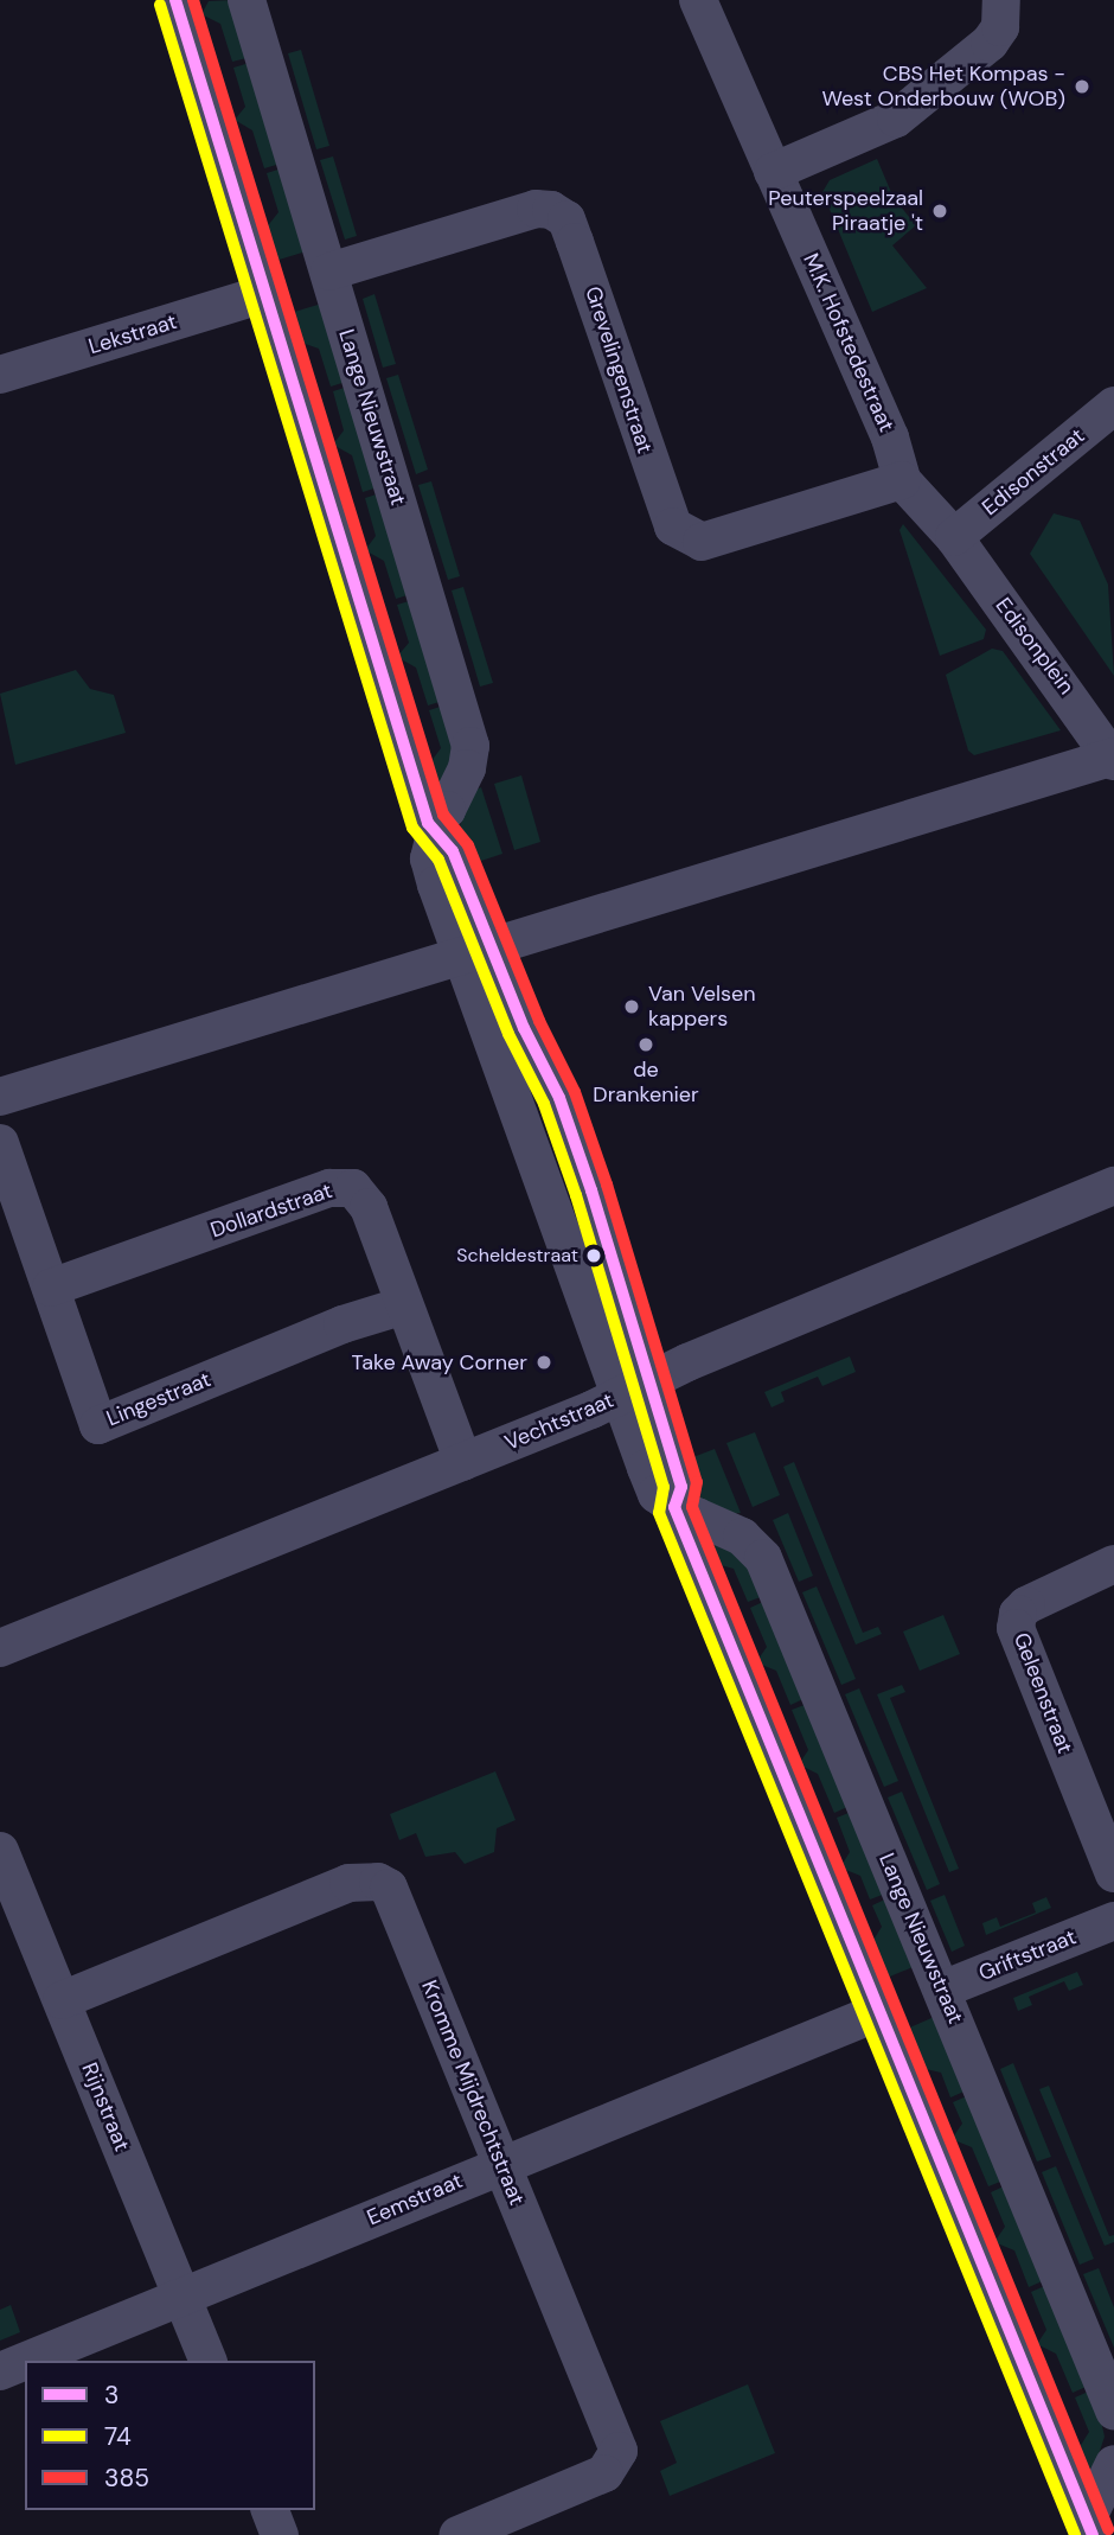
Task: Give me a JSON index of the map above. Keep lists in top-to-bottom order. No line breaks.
{"streets":{"street":["Lekstraat","M.K. Hofstedestraat","Grevelingenstraat","Lange Nieuwstraat","Edisonstraat","Edisonplein","Dollardstraat","Lingestraat","Vechtstraat","Geleenstraat","Griftstraat","Kromme Mijdrechtstraat","Rijnstraat","Eemstraat"]},"crossings":[["M.K. Hofstedestraat","Grevelingenstraat"],["M.K. Hofstedestraat","Edisonstraat"],["M.K. Hofstedestraat","Edisonplein"],["Grevelingenstraat","Lange Nieuwstraat"],["Lange Nieuwstraat","Griftstraat"],["Edisonstraat","Edisonplein"],["Dollardstraat","Lingestraat"],["Dollardstraat","Vechtstraat"],["Kromme Mijdrechtstraat","Rijnstraat"],["Kromme Mijdrechtstraat","Eemstraat"],["Rijnstraat","Eemstraat"]],"places":["CBS Het Kompas - West Onderbouw (WOB)","Peuterspeelzaal Piraatje 't","Van Velsen kappers","de Drankenier","Scheldestraat","Take Away Corner"],"lines":["transit line 3","transit line 385","transit line 74"],"legend":["3","74","385"]}
